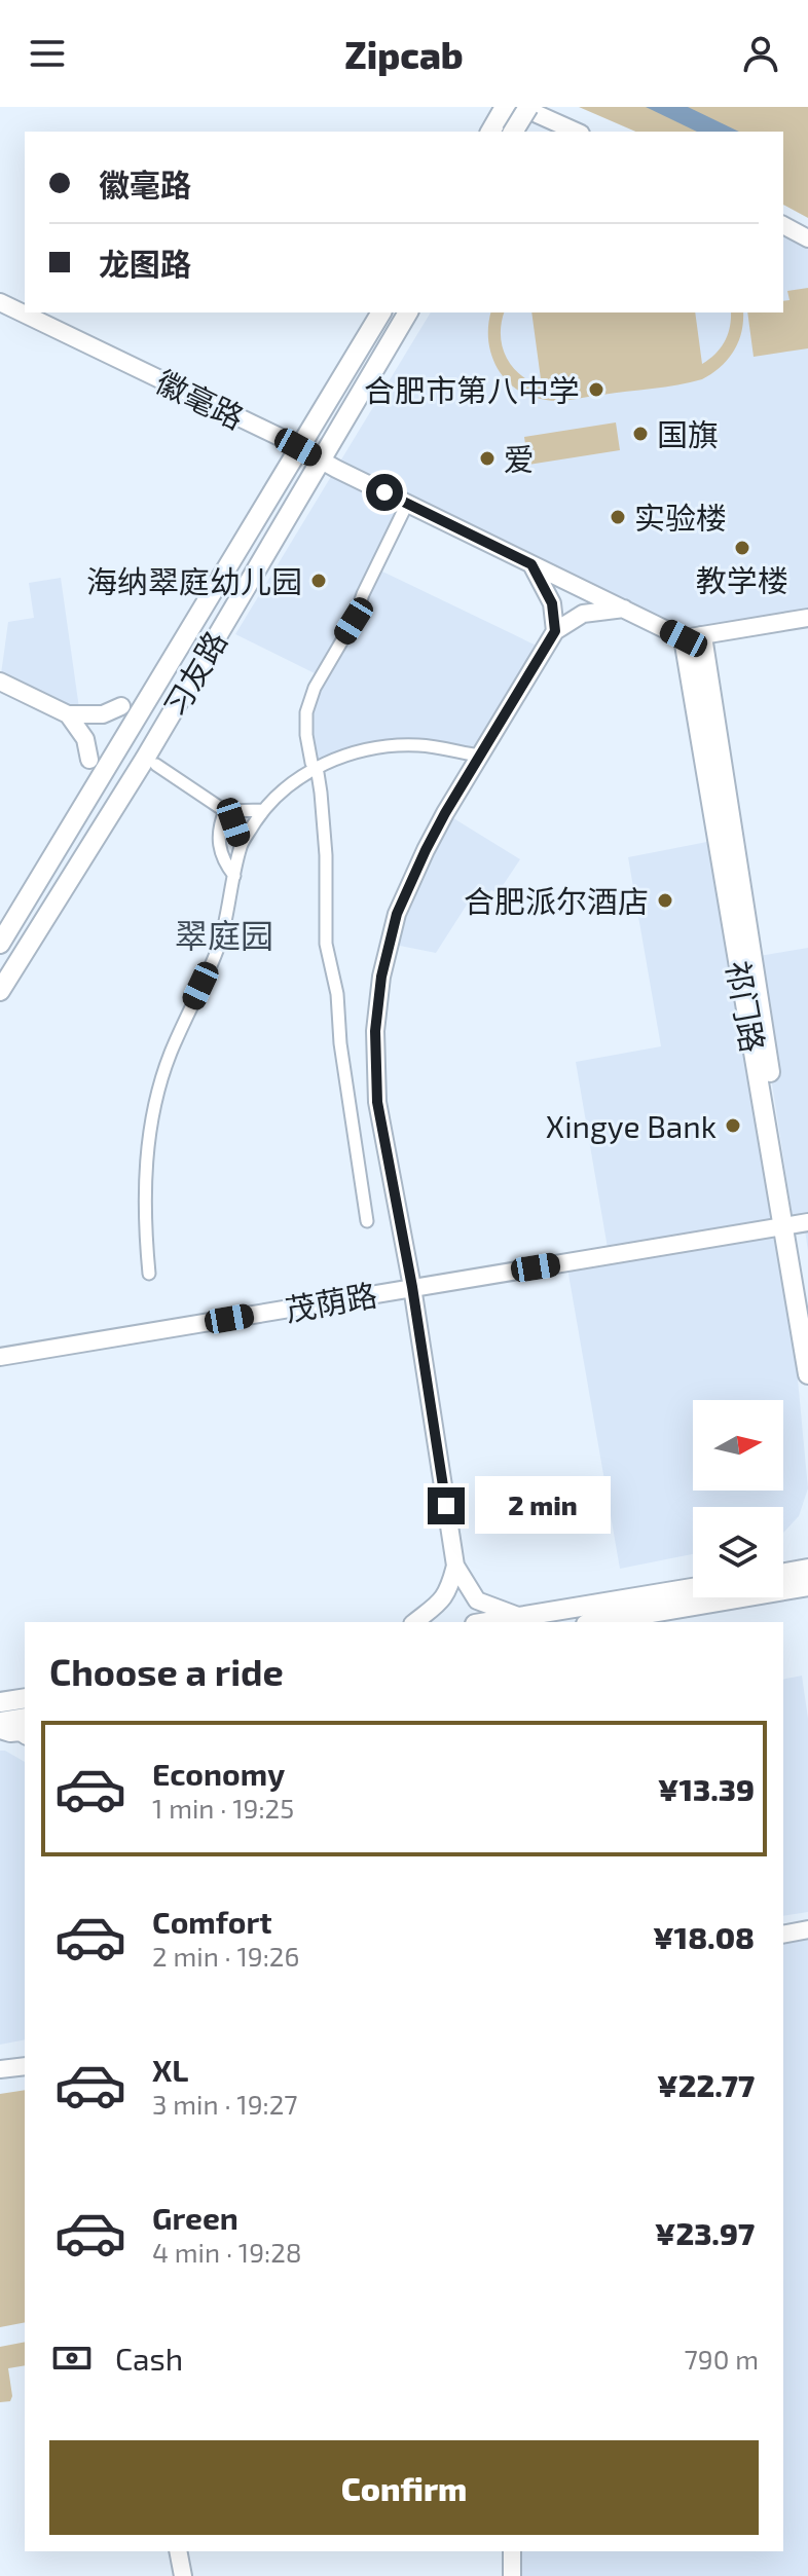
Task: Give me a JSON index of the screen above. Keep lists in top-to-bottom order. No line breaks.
{"streets":{"main road":["习友路","祁门路"],"street":["徽毫路","茂荫路"]},"crossings":[["徽毫路","习友路"],["徽毫路","祁门路"],["祁门路","茂荫路"]],"districts":["翠庭园"],"places":["合肥市第八中学","国旗","爱","实验楼","教学楼","海纳翠庭幼儿园","合肥派尔酒店","Xingye Bank"],"north":"right","page":{"header":"Zipcab","banner":["徽毫路","龙图路"],"bubble":"2 min","heading":"Choose a ride","list":[{"name":"Economy","note":"1 min · 19:25","value":"¥13.39"},{"name":"Comfort","note":"2 min · 19:26","value":"¥18.08"},{"name":"XL","note":"3 min · 19:27","value":"¥22.77"},{"name":"Green","note":"4 min · 19:28","value":"¥23.97"}],"pay":["Cash","790 m"],"buttons":"Confirm"}}
